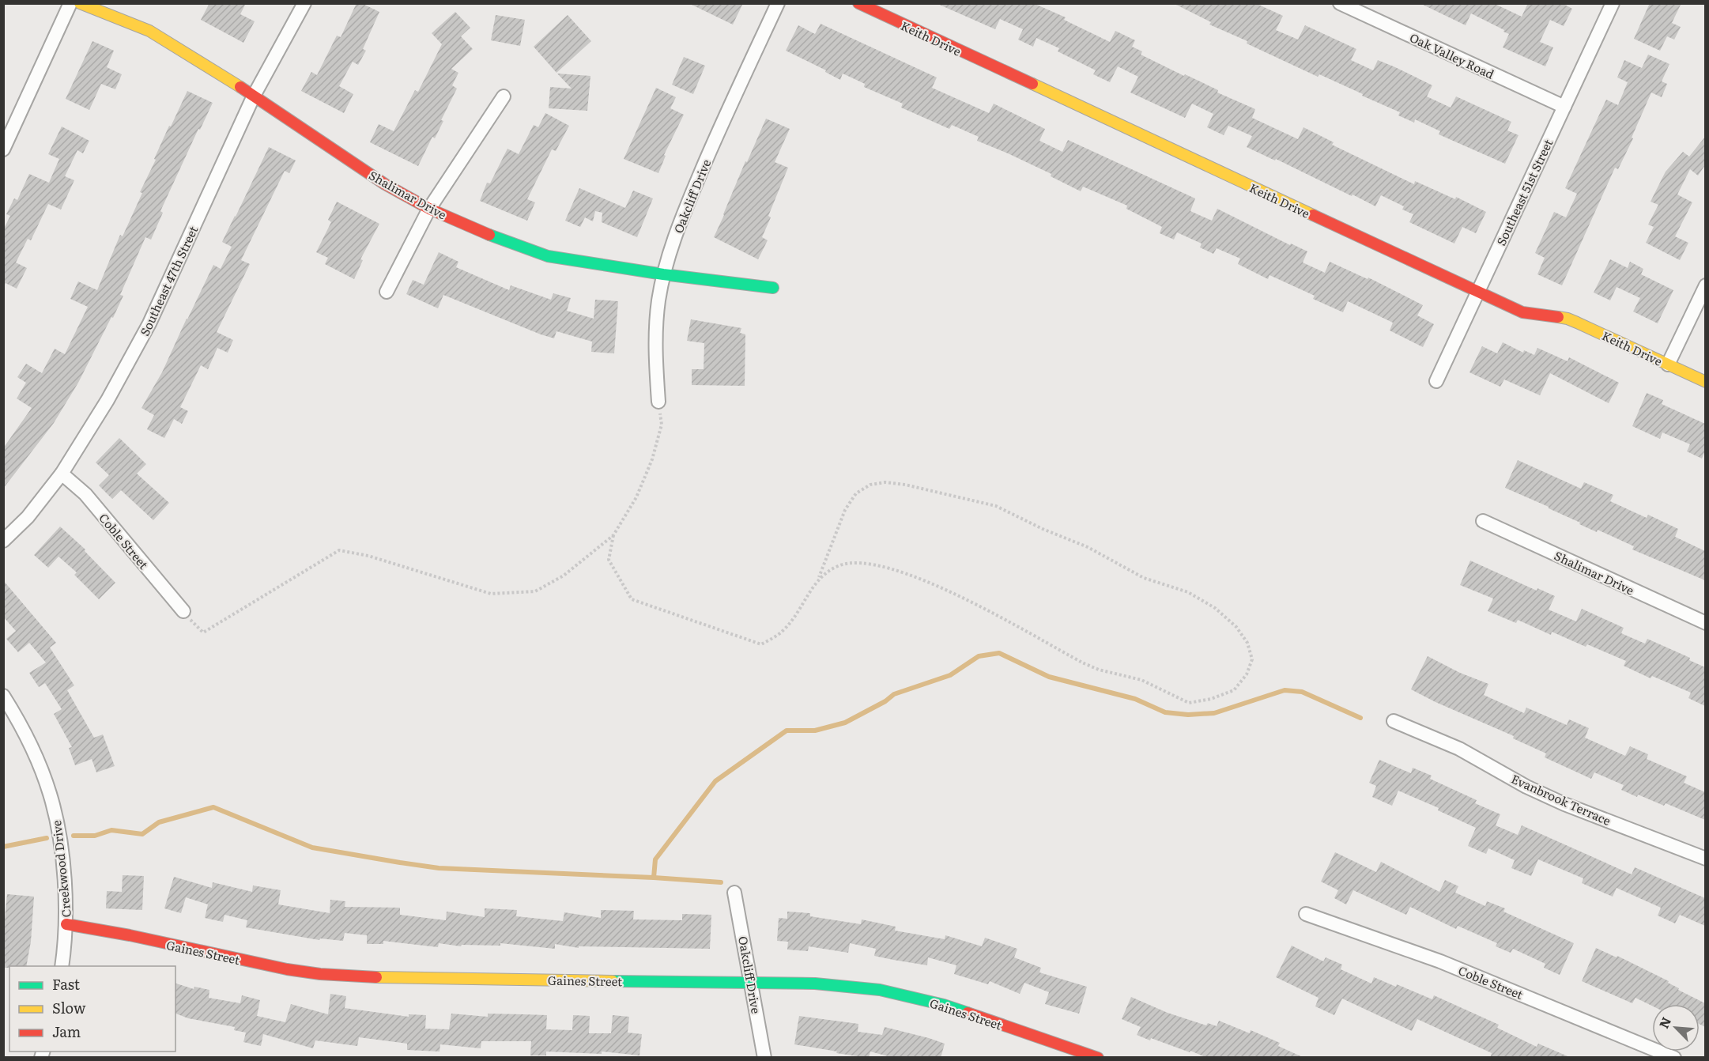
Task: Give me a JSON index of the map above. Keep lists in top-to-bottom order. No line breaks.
{"streets":{"street":["Keith Drive","Oak Valley Road","Southeast 51st Street","Shalimar Drive","Oakcliff Drive","Southeast 47th Street","Coble Street","Evanbrook Terrace","Creekwood Drive","Gaines Street"]},"crossings":[["Keith Drive","Southeast 51st Street"],["Oak Valley Road","Southeast 51st Street"],["Shalimar Drive","Oakcliff Drive"],["Shalimar Drive","Southeast 47th Street"],["Oakcliff Drive","Gaines Street"],["Southeast 47th Street","Coble Street"],["Creekwood Drive","Gaines Street"]],"legend":["Fast","Slow","Jam"],"north":"top left"}
